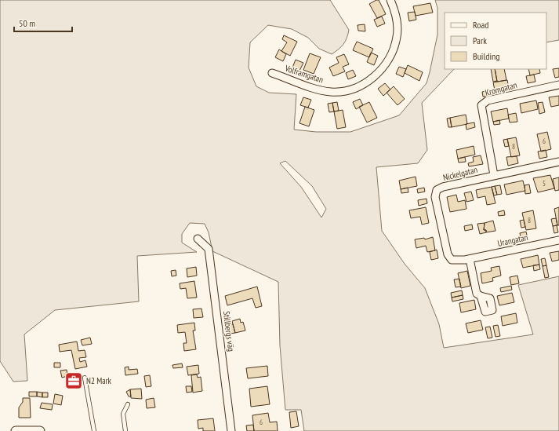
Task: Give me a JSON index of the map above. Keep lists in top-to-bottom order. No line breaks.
{"streets":{"street":["Volframgatan","Kromgatan","Nickelgatan","Urangatan","Stillbergs väg"]},"crossings":[["Kromgatan","Nickelgatan"],["Nickelgatan","Urangatan"]],"places":{"office":["N2 Mark"]},"house_numbers":["6","8","5","8","6"],"legend":["Road","Park","Building"],"scale_bar":"50 m"}
